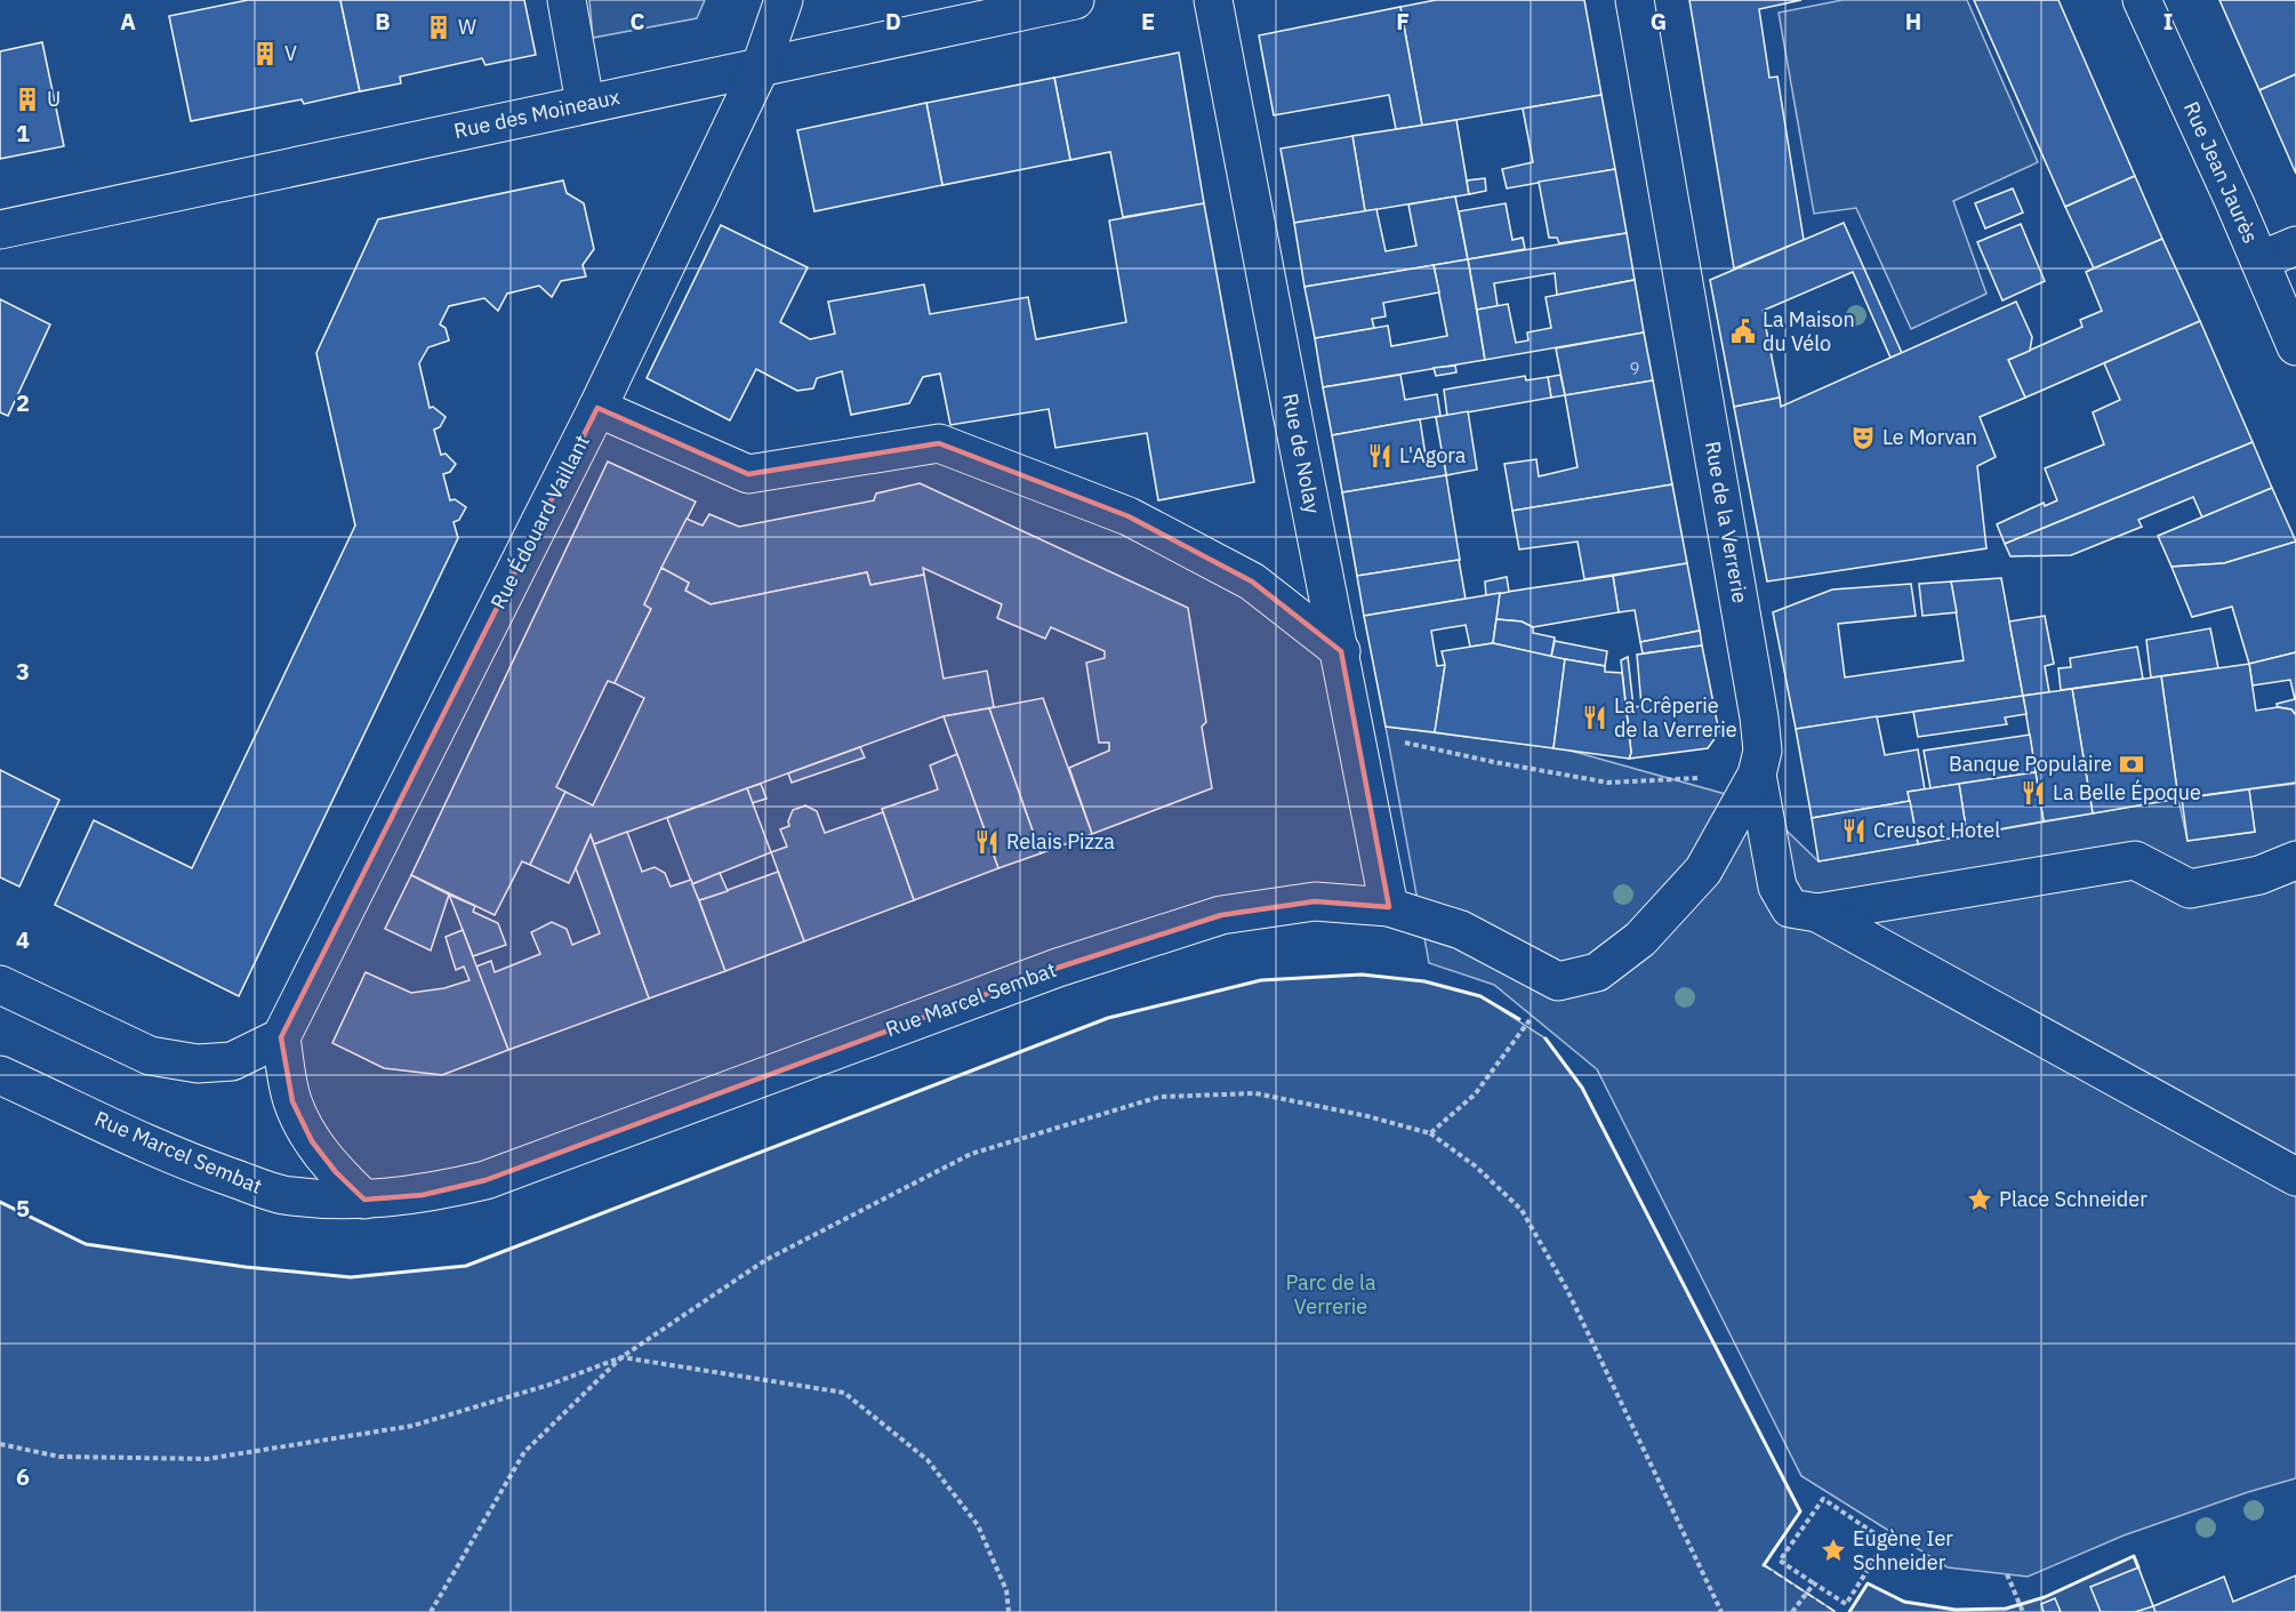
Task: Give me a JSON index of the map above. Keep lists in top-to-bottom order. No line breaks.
{"streets":{"street":["Rue des Moineaux","Rue Jean Jaurès","Rue de Nolay","Rue Édouard Vaillant","Rue de la Verrerie","Rue Marcel Sembat"]},"crossings":[["Rue des Moineaux","Rue Édouard Vaillant"],["Rue de Nolay","Rue Marcel Sembat"],["Rue de la Verrerie","Rue Marcel Sembat"]],"parks":["Parc de la Verrerie"],"places":{"building":["W","V","U"],"public building":["La Maison du Vélo"],"theatre":["Le Morvan"],"restaurant":["L'Agora","La Crêperie de la Verrerie","La Belle Époque","Creusot Hotel","Relais Pizza"],"bank":["Banque Populaire"],"place":["Place Schneider","Eugène Ier Schneider"]},"house_numbers":["9"],"grid":{"columns":["A","B","C","D","E","F","G","H","I"],"rows":["1","2","3","4","5","6"]}}
